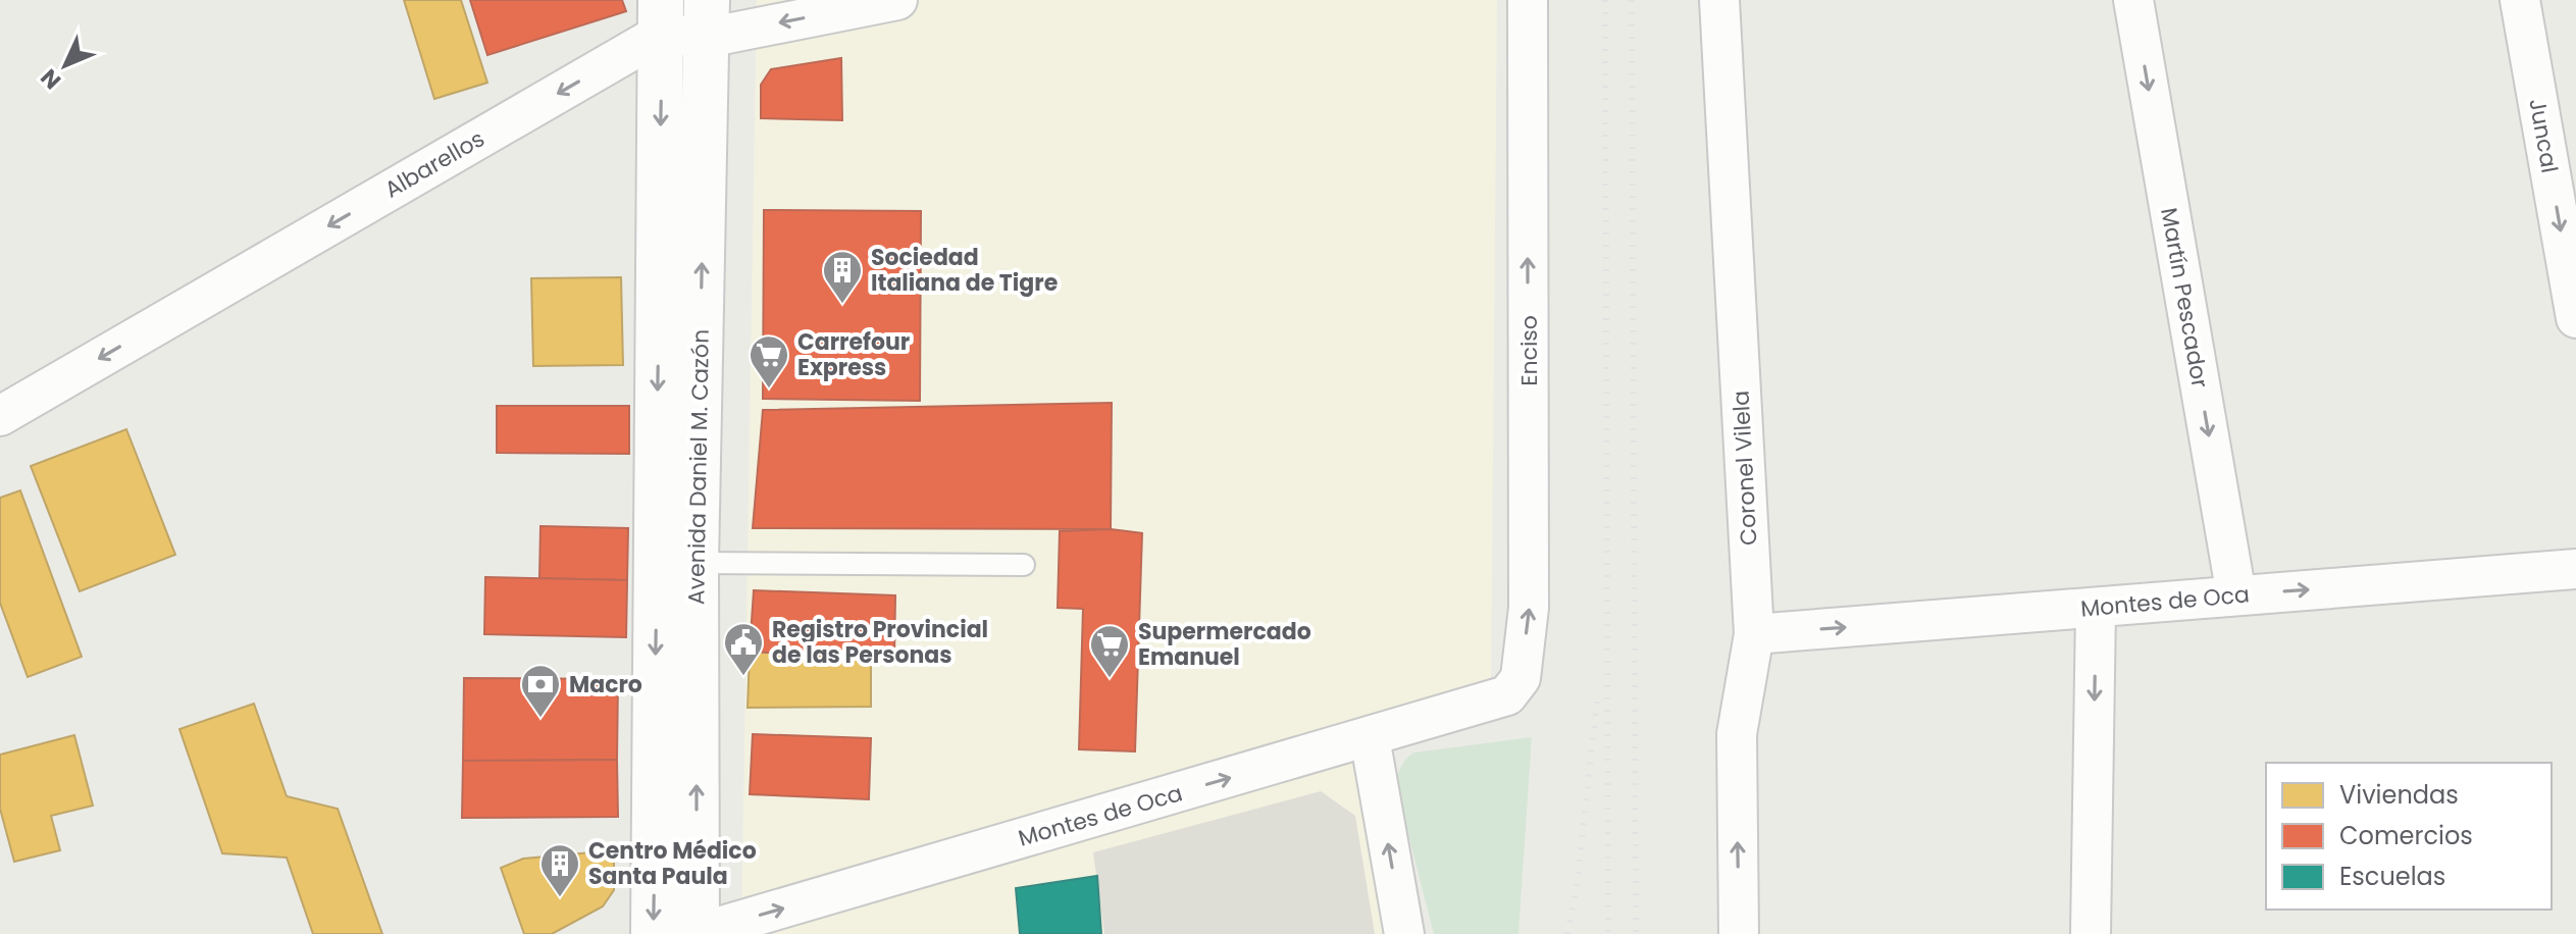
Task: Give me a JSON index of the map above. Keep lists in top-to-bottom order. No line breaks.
{"streets":{"main road":["Avenida Daniel M. Cazón"],"street":["Juncal","Albarellos","Martín Pescador","Enciso","Coronel Vilela","Montes de Oca"]},"crossings":[["Albarellos","Avenida Daniel M. Cazón"],["Martín Pescador","Montes de Oca"],["Enciso","Montes de Oca"],["Avenida Daniel M. Cazón","Montes de Oca"],["Coronel Vilela","Montes de Oca"]],"one_way":["Juncal","Albarellos","Martín Pescador","Enciso","Montes de Oca"],"places":{"building":["Sociedad Italiana de Tigre","Centro Médico Santa Paula"],"supermarket":["Carrefour Express","Supermercado Emanuel"],"public building":["Registro Provincial de las Personas"],"bank":["Macro"]},"legend":["Viviendas","Comercios","Escuelas"],"north":"bottom left"}
